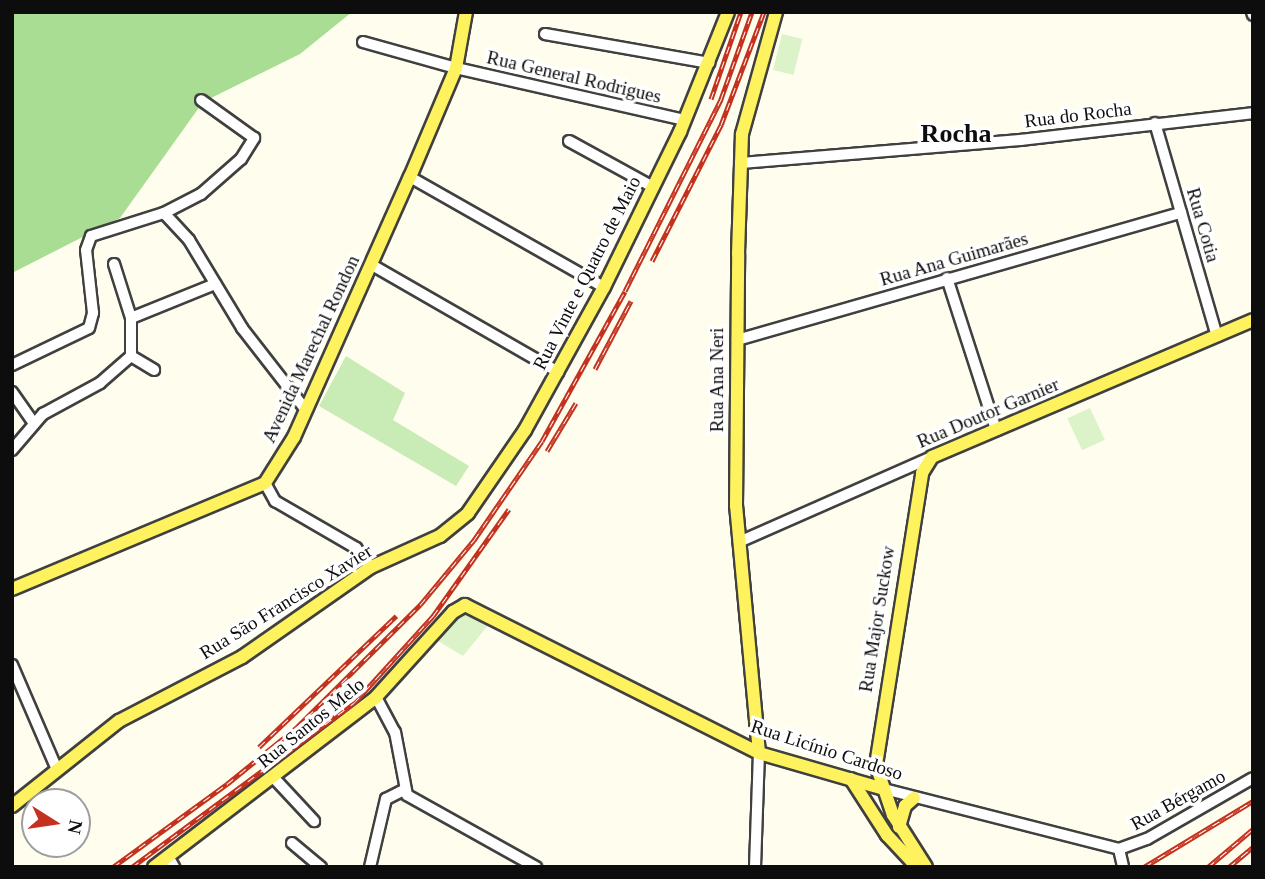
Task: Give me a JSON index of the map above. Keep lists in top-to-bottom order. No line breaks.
{"streets":{"main road":["Rua Vinte e Quatro de Maio","Avenida Marechal Rondon","Rua Ana Neri","Rua Doutor Garnier","Rua São Francisco Xavier","Rua Major Suckow","Rua Santos Melo","Rua Licínio Cardoso"],"street":["Rua General Rodrigues","Rua do Rocha","Rua Cotia","Rua Ana Guimarães","Rua Bérgamo"]},"crossings":[["Rua General Rodrigues","Rua Vinte e Quatro de Maio"],["Rua General Rodrigues","Avenida Marechal Rondon"],["Rua do Rocha","Rua Cotia"],["Rua do Rocha","Rua Ana Neri"],["Rua Cotia","Rua Ana Guimarães"],["Rua Cotia","Rua Doutor Garnier"],["Rua Ana Guimarães","Rua Ana Neri"],["Rua Vinte e Quatro de Maio","Rua São Francisco Xavier"],["Rua Ana Neri","Rua Doutor Garnier"],["Rua Ana Neri","Rua Licínio Cardoso"],["Rua Doutor Garnier","Rua Major Suckow"],["Rua Major Suckow","Rua Licínio Cardoso"],["Rua Santos Melo","Rua Licínio Cardoso"],["Rua Licínio Cardoso","Rua Bérgamo"]],"districts":["Rocha"],"north":"right"}
